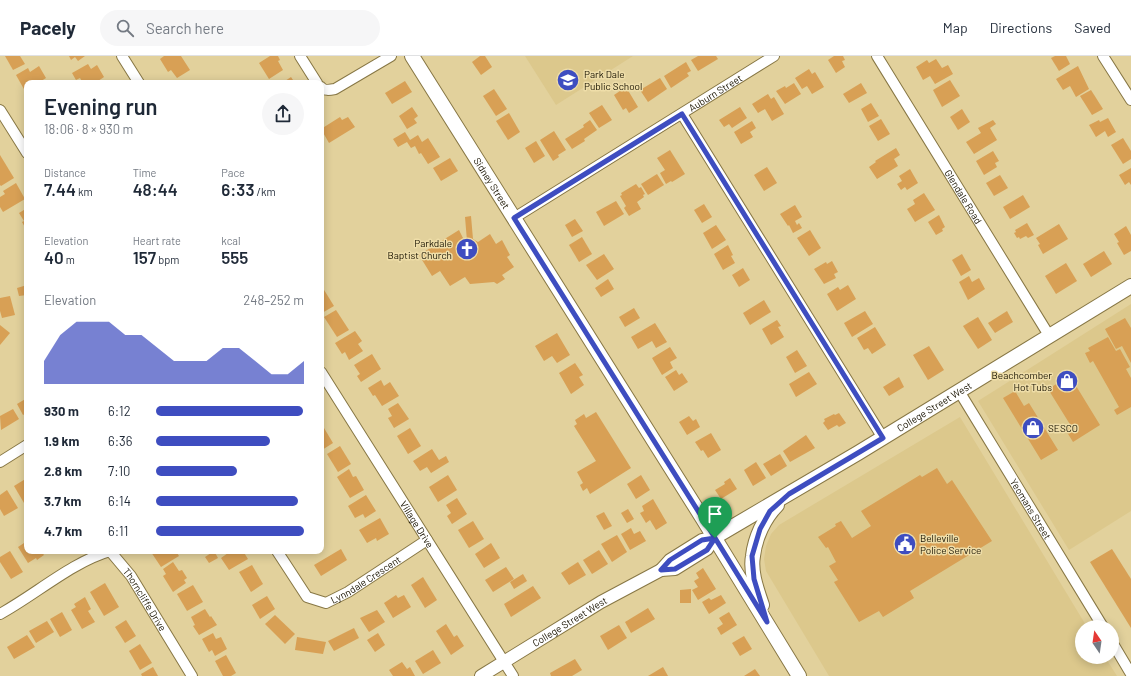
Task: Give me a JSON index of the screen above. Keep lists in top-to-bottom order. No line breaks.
{"streets":{"main road":["Sidney Street","College Street West"],"street":["Auburn Street","Glendale Road","Yeomans Street","Village Drive","Lynndale Crescent","Thorncliffe Drive"]},"crossings":[["Auburn Street","Sidney Street"],["Sidney Street","College Street West"],["Glendale Road","College Street West"],["College Street West","Yeomans Street"],["College Street West","Village Drive"],["Village Drive","Lynndale Crescent"]],"places":{"school or university":["Park Dale Public School"],"church":["Parkdale Baptist Church"],"shop":["Beachcomber Hot Tubs","SESCO"],"public building":["Belleville Police Service"]},"north":"top","page":{"header":"Pacely","search":"Search here","nav":["Map","Directions","Saved"],"heading":["Evening run","18:06 · 8 × 930 m"],"stats":[["Distance","7.44 km"],["Time","48:44"],["Pace","6:33 /km"],["Elevation","40 m"],["Heart rate","157 bpm"],["kcal","555"]],"chart":["Elevation","248–252 m"],"list":[{"name":"930 m","note":"6:12"},{"name":"1.9 km","note":"6:36"},{"name":"2.8 km","note":"7:10"},{"name":"3.7 km","note":"6:14"},{"name":"4.7 km","note":"6:11"}]}}
